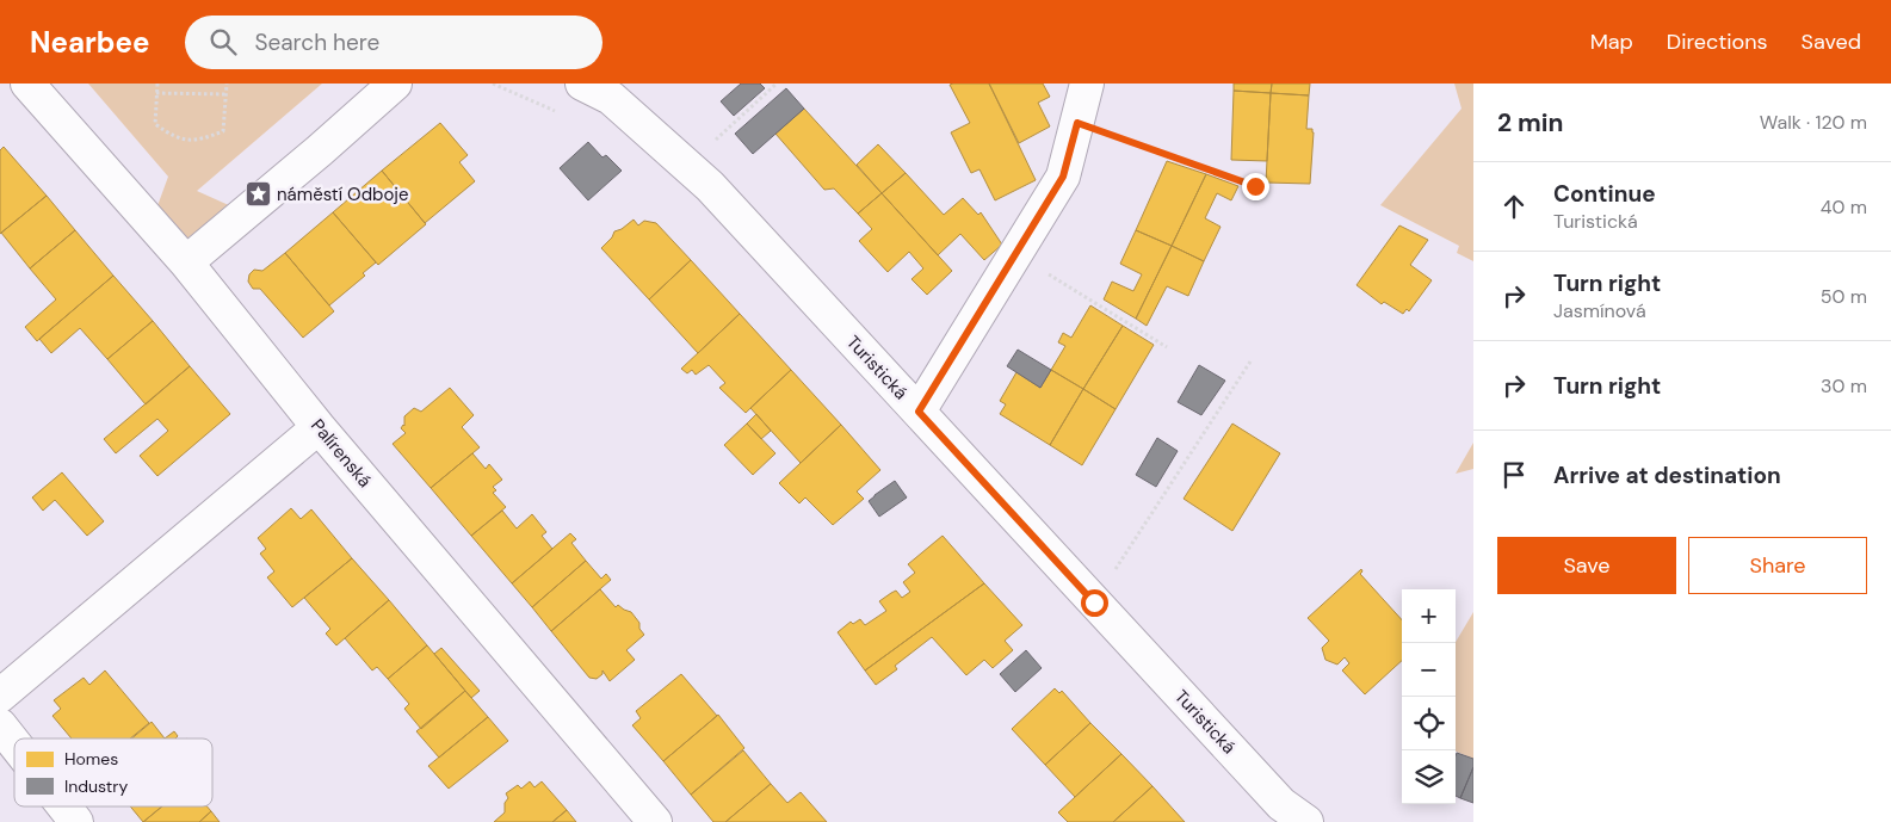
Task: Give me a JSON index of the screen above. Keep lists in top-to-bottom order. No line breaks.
{"streets":{"street":["Turistická","Palírenská"]},"places":{"place":["náměstí Odboje"]},"legend":["Homes","Industry"],"page":{"header":"Nearbee","search":"Search here","nav":["Map","Directions","Saved"],"heading":["2 min","Walk · 120 m"],"list":[["Continue","Turistická","40 m"],["Turn right","Jasmínová","50 m"],["Turn right","30 m"],"Arrive at destination"],"buttons":["Save","Share"],"map_buttons":["+","−"]}}
